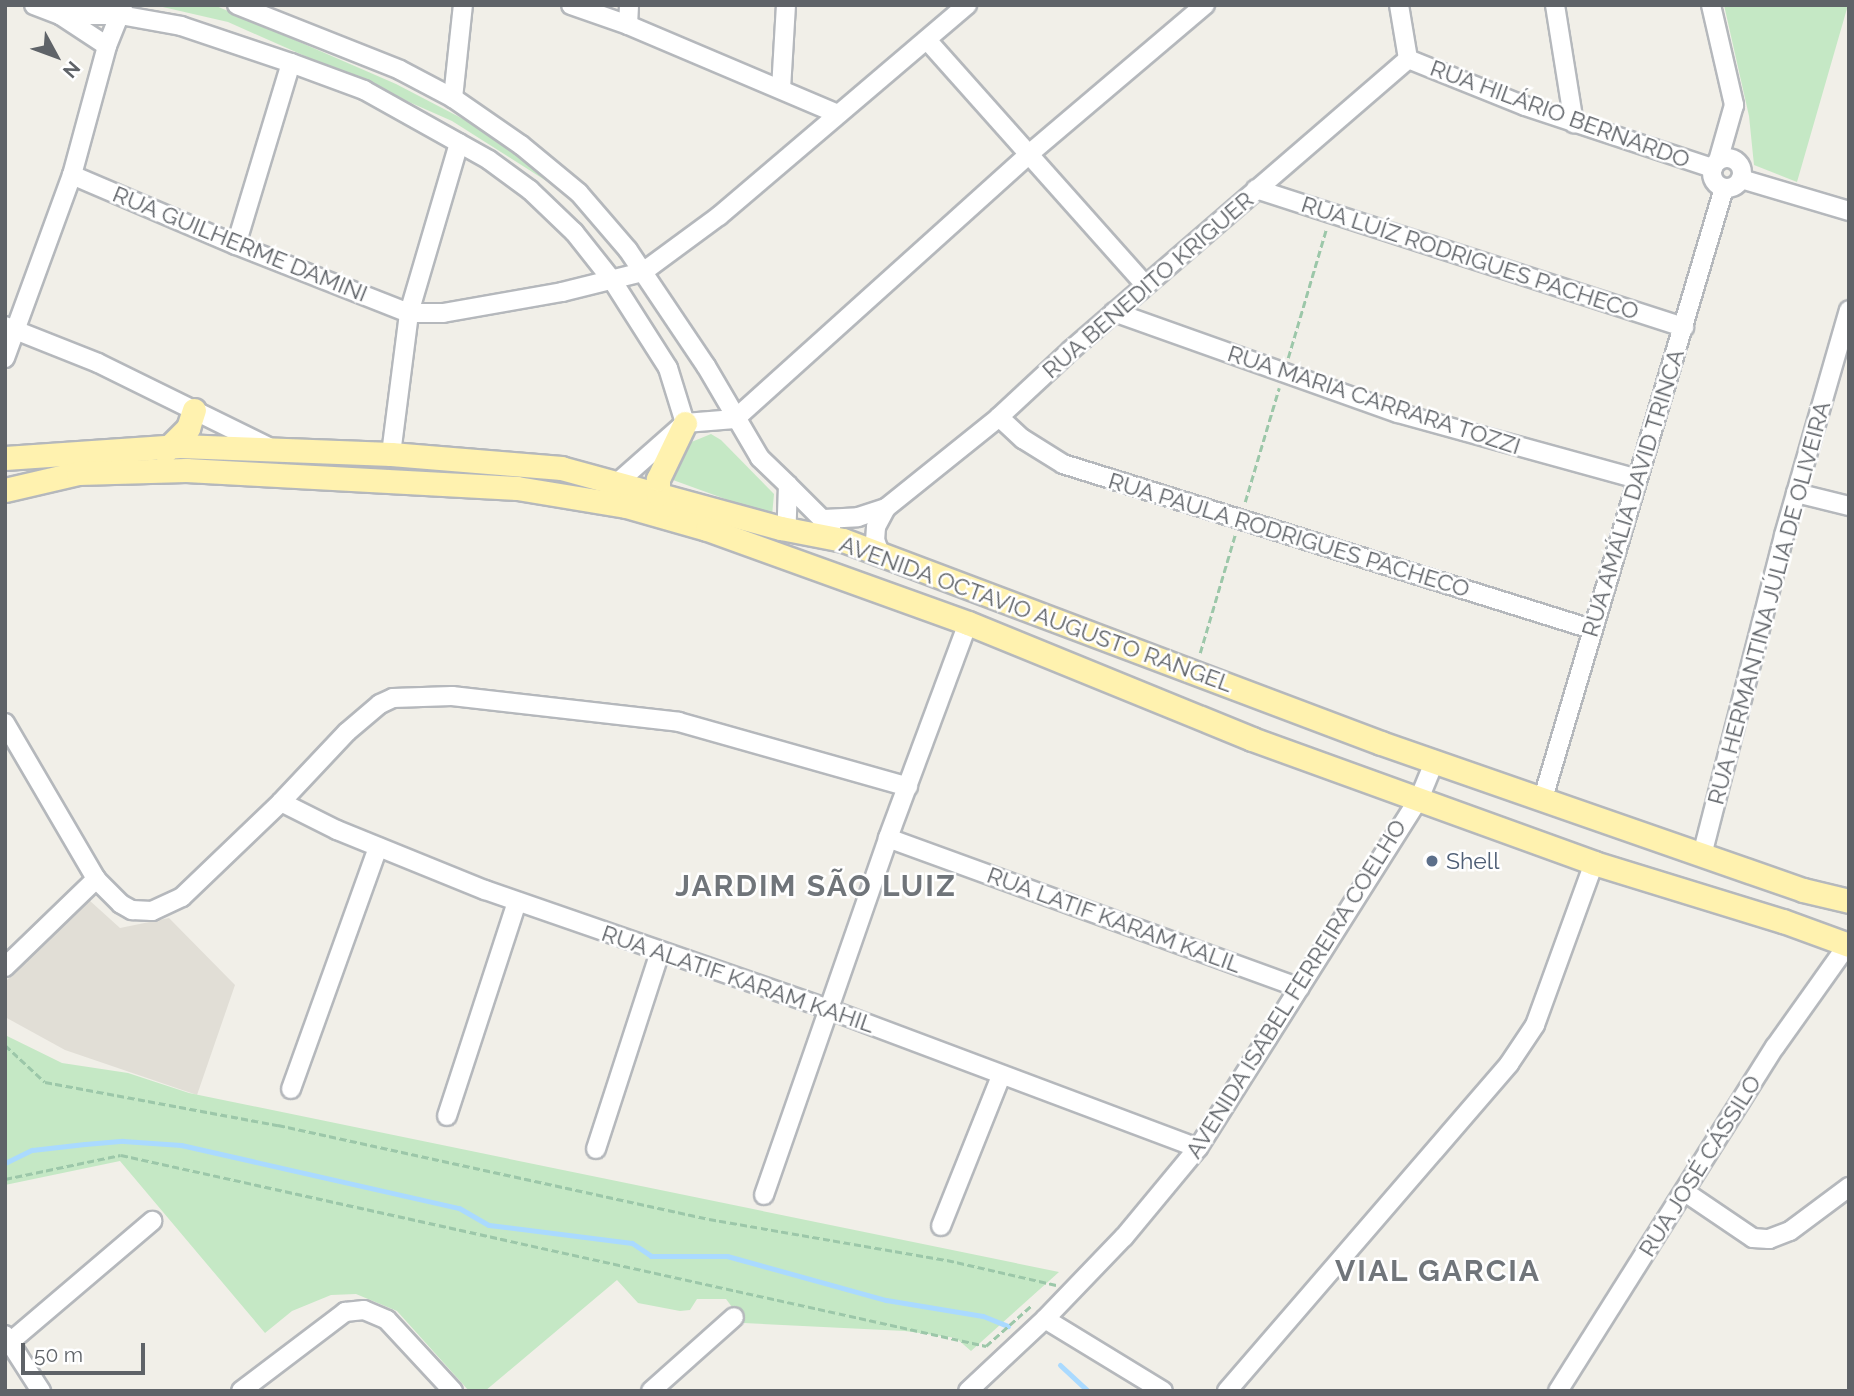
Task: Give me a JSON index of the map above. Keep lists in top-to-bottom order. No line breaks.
{"streets":{"main road":["AVENIDA OCTAVIO AUGUSTO RANGEL"],"street":["RUA HILÁRIO BERNARDO","RUA GUILHERME DAMINI","RUA LUÍZ RODRIGUES PACHECO","RUA BENEDITO KRIGUER","RUA MARIA CARRARA TOZZI","RUA AMÁLIA DAVID TRINCA","RUA PAULA RODRIGUES PACHECO","RUA HERMANTINA JÚLIA DE OLIVEIRA","RUA LATIF KARAM KALIL","RUA ALATIF KARAM KAHIL","AVENIDA ISABEL FERREIRA COELHO","RUA JOSÉ CÁSSILO"]},"crossings":[["RUA HILÁRIO BERNARDO","RUA BENEDITO KRIGUER"],["RUA HILÁRIO BERNARDO","RUA AMÁLIA DAVID TRINCA"],["RUA LUÍZ RODRIGUES PACHECO","RUA BENEDITO KRIGUER"],["RUA LUÍZ RODRIGUES PACHECO","RUA AMÁLIA DAVID TRINCA"],["RUA BENEDITO KRIGUER","RUA MARIA CARRARA TOZZI"],["RUA BENEDITO KRIGUER","RUA PAULA RODRIGUES PACHECO"],["RUA MARIA CARRARA TOZZI","RUA AMÁLIA DAVID TRINCA"],["RUA AMÁLIA DAVID TRINCA","RUA PAULA RODRIGUES PACHECO"],["RUA AMÁLIA DAVID TRINCA","AVENIDA OCTAVIO AUGUSTO RANGEL"],["RUA HERMANTINA JÚLIA DE OLIVEIRA","AVENIDA OCTAVIO AUGUSTO RANGEL"],["AVENIDA OCTAVIO AUGUSTO RANGEL","AVENIDA ISABEL FERREIRA COELHO"],["AVENIDA OCTAVIO AUGUSTO RANGEL","RUA JOSÉ CÁSSILO"],["RUA LATIF KARAM KALIL","AVENIDA ISABEL FERREIRA COELHO"],["RUA ALATIF KARAM KAHIL","AVENIDA ISABEL FERREIRA COELHO"]],"districts":["JARDIM SÃO LUIZ","VIAL GARCIA"],"places":["Shell"],"scale_bar":"50 m","north":"bottom right"}
